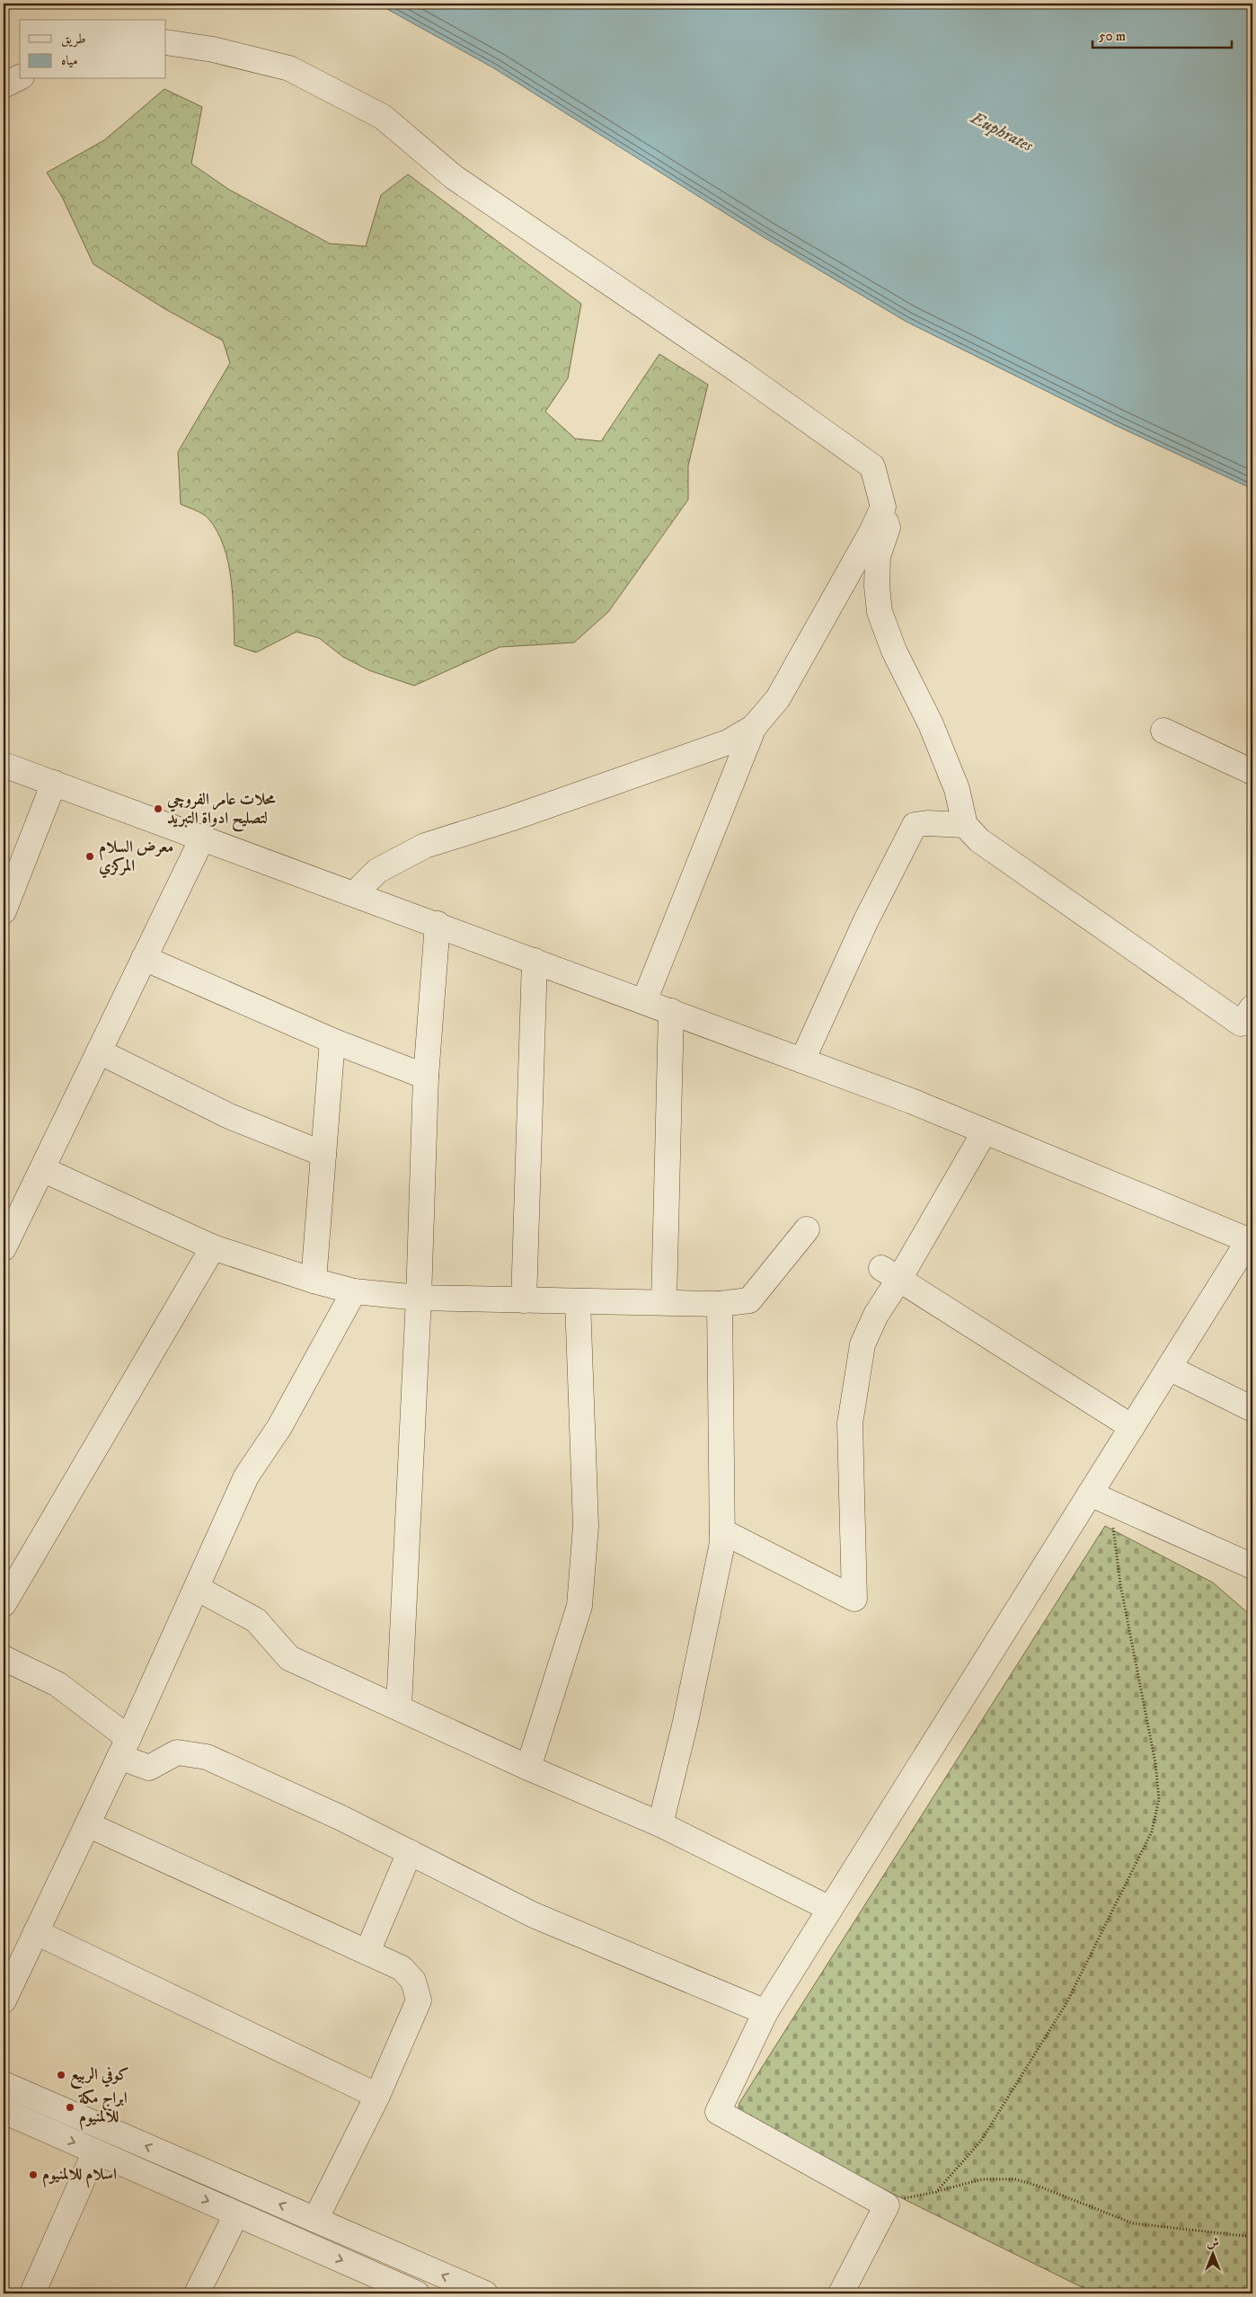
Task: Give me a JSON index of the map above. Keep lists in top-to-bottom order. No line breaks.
{"water":["Euphrates"],"places":["محلات عامر الفروچي لتصليح ادواة التبريد","معرض السلام المركزي","كوفي الربيع","ابراج مكة للالمنيوم","اسلام للالمنيوم"],"legend":["طريق","مياه"],"scale_bar":"50 m","north":"top"}
